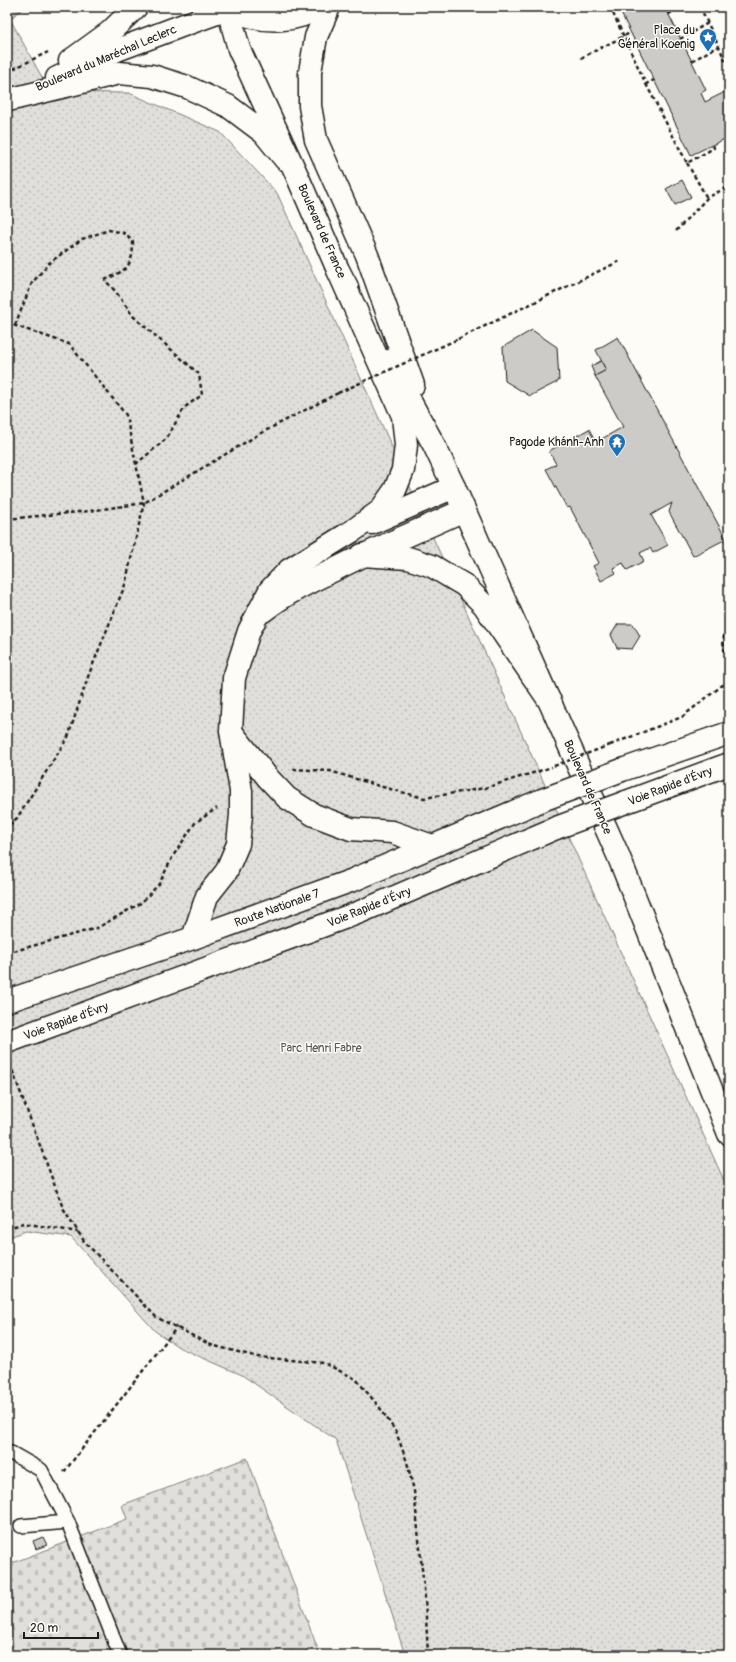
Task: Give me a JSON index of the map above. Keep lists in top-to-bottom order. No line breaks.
{"streets":{"main road":["Boulevard du Maréchal Leclerc","Boulevard de France","Voie Rapide d'Évry","Route Nationale 7"]},"crossings":[["Boulevard du Maréchal Leclerc","Boulevard de France"]],"parks":["Parc Henri Fabre"],"places":{"place":["Place du Général Koenig"],"temple":["Pagode Khánh-Anh"]},"scale_bar":"20 m"}
